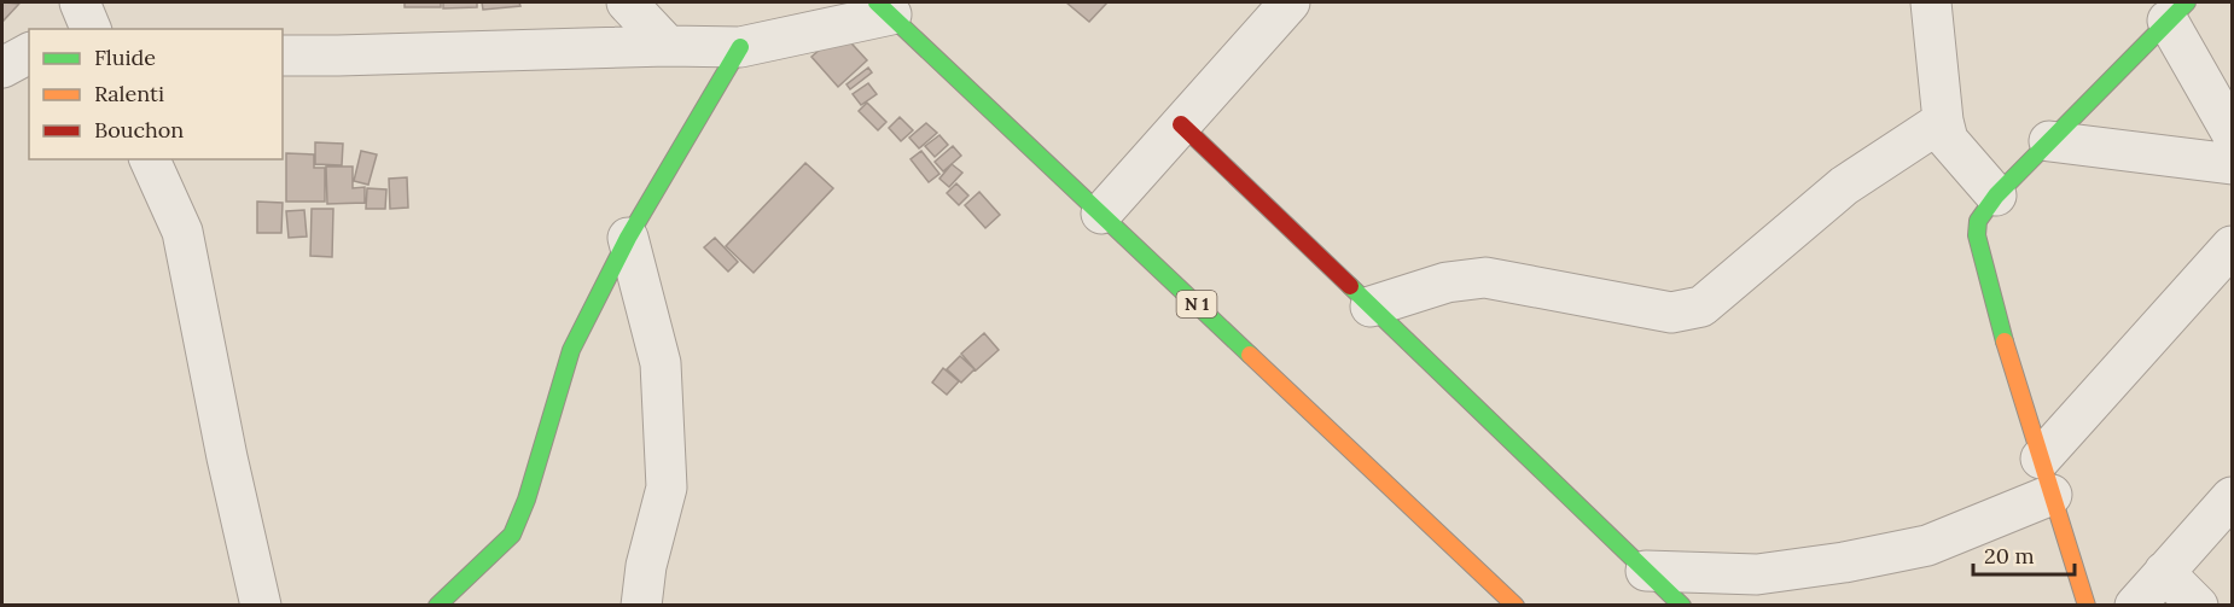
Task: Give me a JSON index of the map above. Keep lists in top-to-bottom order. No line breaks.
{"streets":{"main road":["N 1"]},"legend":["Fluide","Ralenti","Bouchon"],"scale_bar":"20 m"}
